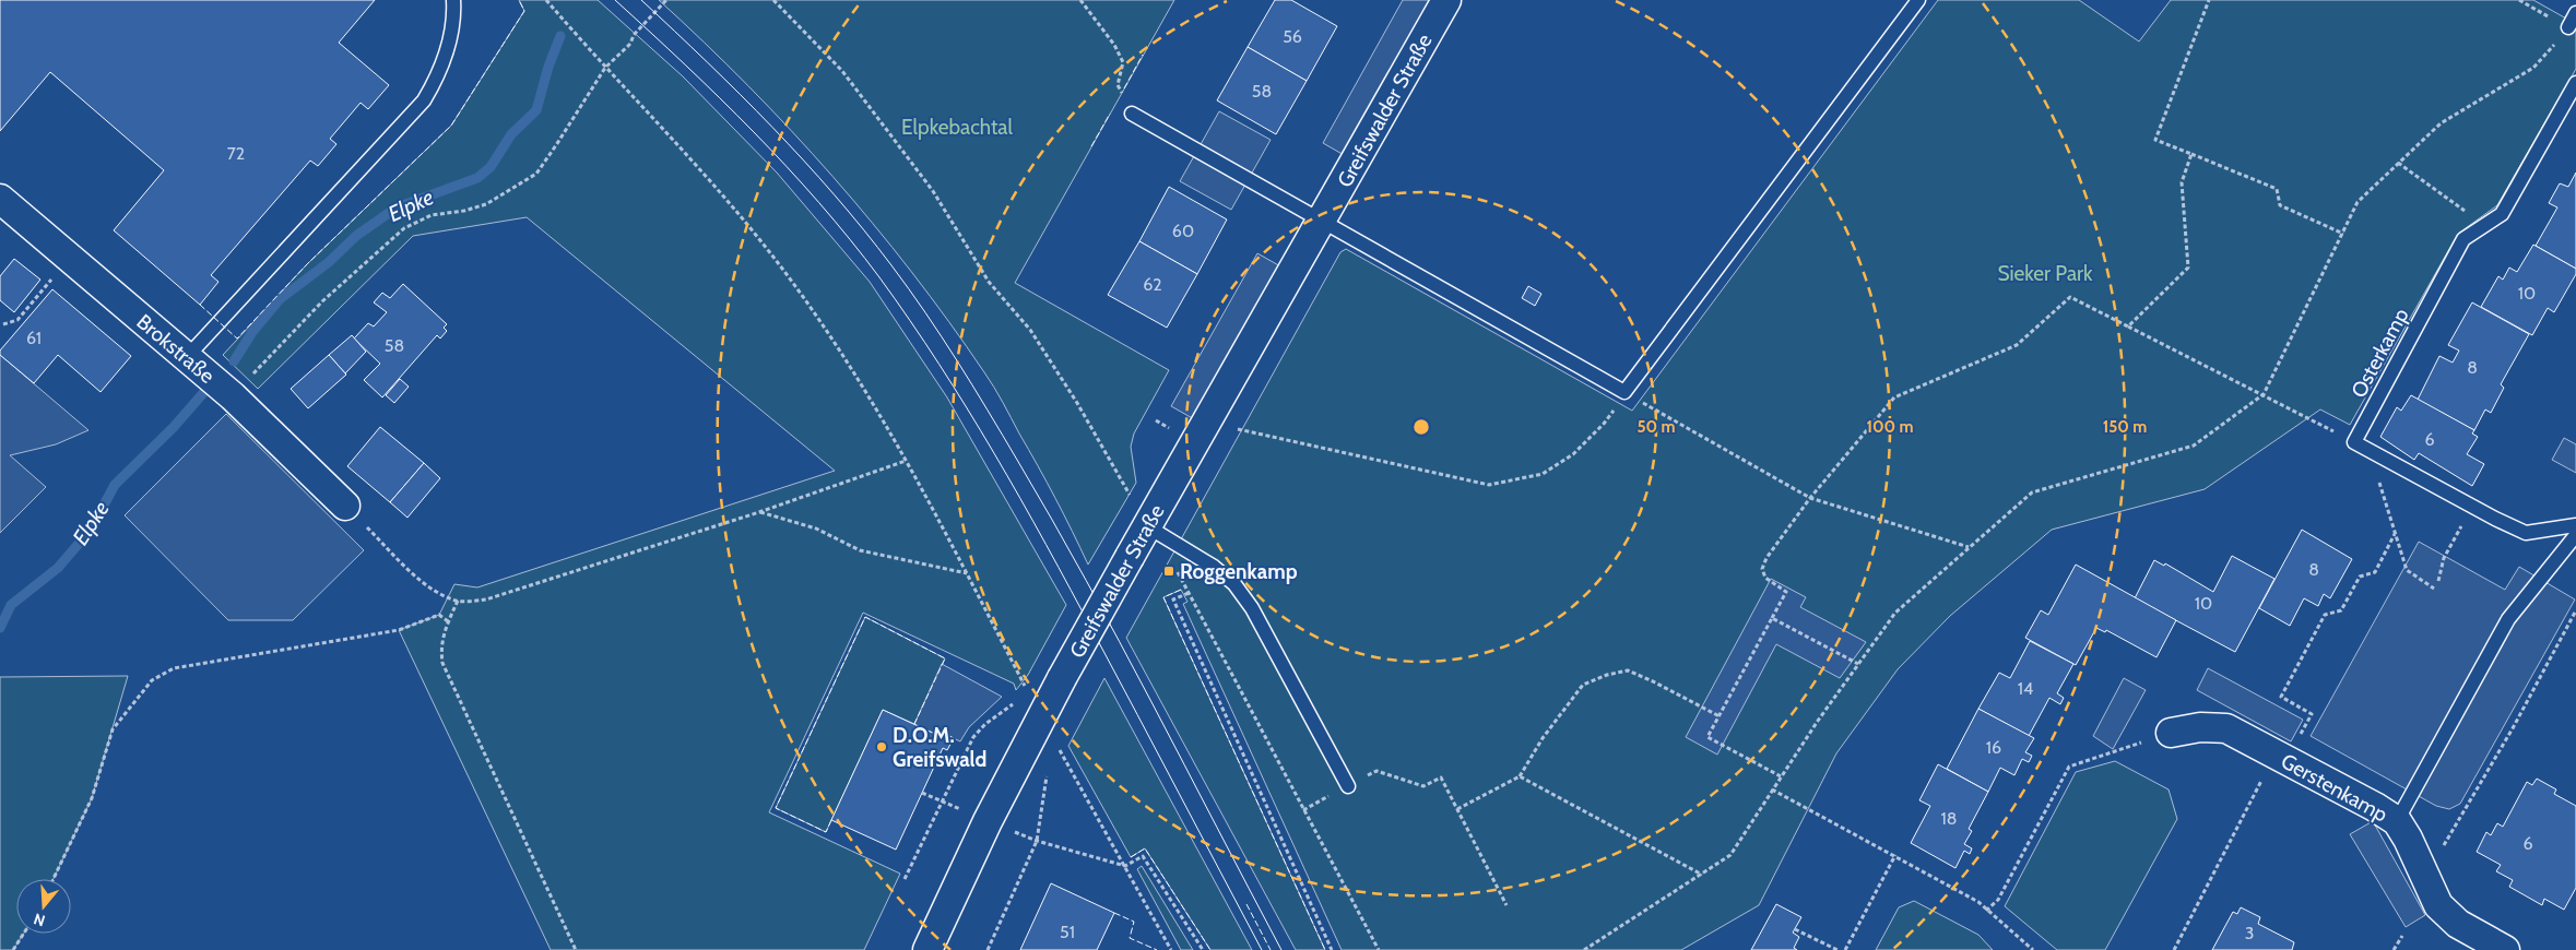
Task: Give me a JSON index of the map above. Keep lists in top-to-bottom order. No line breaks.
{"streets":{"street":["Greifswalder Straße","Brokstraße","Gerstenkamp"],"lane":["Osterkamp"]},"water":["Elpke"],"parks":["Elpkebachtal","Sieker Park"],"places":{"transit":["Roggenkamp"],"other":["D.O.M. Greifswald"]},"house_numbers":["56","58","72","60","62","10","61","58","8","6","8","10","14","16","18","6","51","3"],"north":"bottom","rings":["50 m","100 m","150 m"]}
